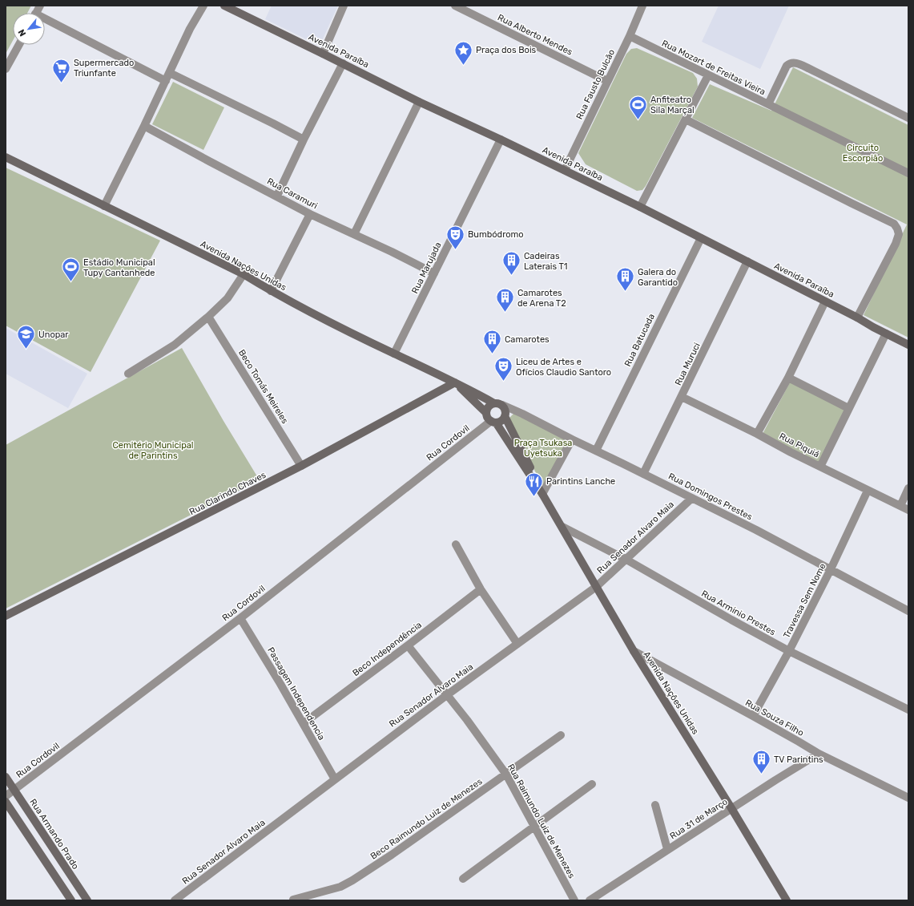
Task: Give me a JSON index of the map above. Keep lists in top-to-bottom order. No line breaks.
{"streets":{"street":["Rua Alberto Mendes","Avenida Paraíba","Rua Mozart de Freitas Vieira","Rua Fausto Bulcão","Rua Caramuri","Avenida Nações Unidas","Rua Marujada","Rua Batucada","Rua Muruci","Beco Tomás Meireles","Rua Cordovil","Rua Piquiá","Rua Clarindo Chaves","Rua Domingos Prestes","Rua Senador Alvaro Maia","Travessa Sem Nome","Rua Arminio Prestes","Beco Independência","Passagem Independencia","Rua Souza Filho","Beco Raimundo Luiz de Menezes","Rua 31 de Março","Rua Raimundo Luiz de Menezes","Rua Armando Prado"]},"crossings":[["Rua Alberto Mendes","Rua Fausto Bulcão"],["Avenida Paraíba","Rua Fausto Bulcão"],["Avenida Paraíba","Rua Marujada"],["Avenida Paraíba","Rua Batucada"],["Avenida Paraíba","Rua Muruci"],["Rua Mozart de Freitas Vieira","Rua Fausto Bulcão"],["Rua Caramuri","Rua Marujada"],["Avenida Nações Unidas","Rua Marujada"],["Avenida Nações Unidas","Rua Cordovil"],["Avenida Nações Unidas","Rua Clarindo Chaves"],["Avenida Nações Unidas","Rua Domingos Prestes"],["Avenida Nações Unidas","Rua Senador Alvaro Maia"],["Avenida Nações Unidas","Rua Arminio Prestes"],["Avenida Nações Unidas","Rua Souza Filho"],["Avenida Nações Unidas","Rua 31 de Março"],["Rua Batucada","Rua Domingos Prestes"],["Rua Muruci","Rua Piquiá"],["Rua Muruci","Rua Domingos Prestes"],["Beco Tomás Meireles","Rua Clarindo Chaves"],["Rua Cordovil","Rua Domingos Prestes"],["Rua Cordovil","Passagem Independencia"],["Rua Cordovil","Rua Armando Prado"],["Rua Piquiá","Travessa Sem Nome"],["Rua Domingos Prestes","Rua Senador Alvaro Maia"],["Rua Domingos Prestes","Travessa Sem Nome"],["Rua Senador Alvaro Maia","Rua Arminio Prestes"],["Rua Senador Alvaro Maia","Passagem Independencia"],["Rua Senador Alvaro Maia","Rua Raimundo Luiz de Menezes"],["Travessa Sem Nome","Rua Arminio Prestes"],["Travessa Sem Nome","Rua Souza Filho"],["Beco Independência","Passagem Independencia"],["Beco Independência","Rua Raimundo Luiz de Menezes"],["Rua Souza Filho","Rua 31 de Março"],["Beco Raimundo Luiz de Menezes","Rua Raimundo Luiz de Menezes"]],"parks":["Circuito Escorpião","Praça Tsukasa Uyetsuka","Cemitério Municipal de Parintins"],"places":{"place":["Praça dos Bois"],"supermarket":["Supermercado Triunfante"],"sports":["Anfiteatro Sila Marçal","Estádio Municipal Tupy Cantanhede"],"theatre":["Bumbódromo","Liceu de Artes e Ofícios Claudio Santoro"],"building":["Cadeiras Laterais T1","Galera do Garantido","Camarotes de Arena T2","Camarotes","TV Parintins"],"school or university":["Unopar"],"restaurant":["Parintins Lanche"]},"north":"bottom left"}
